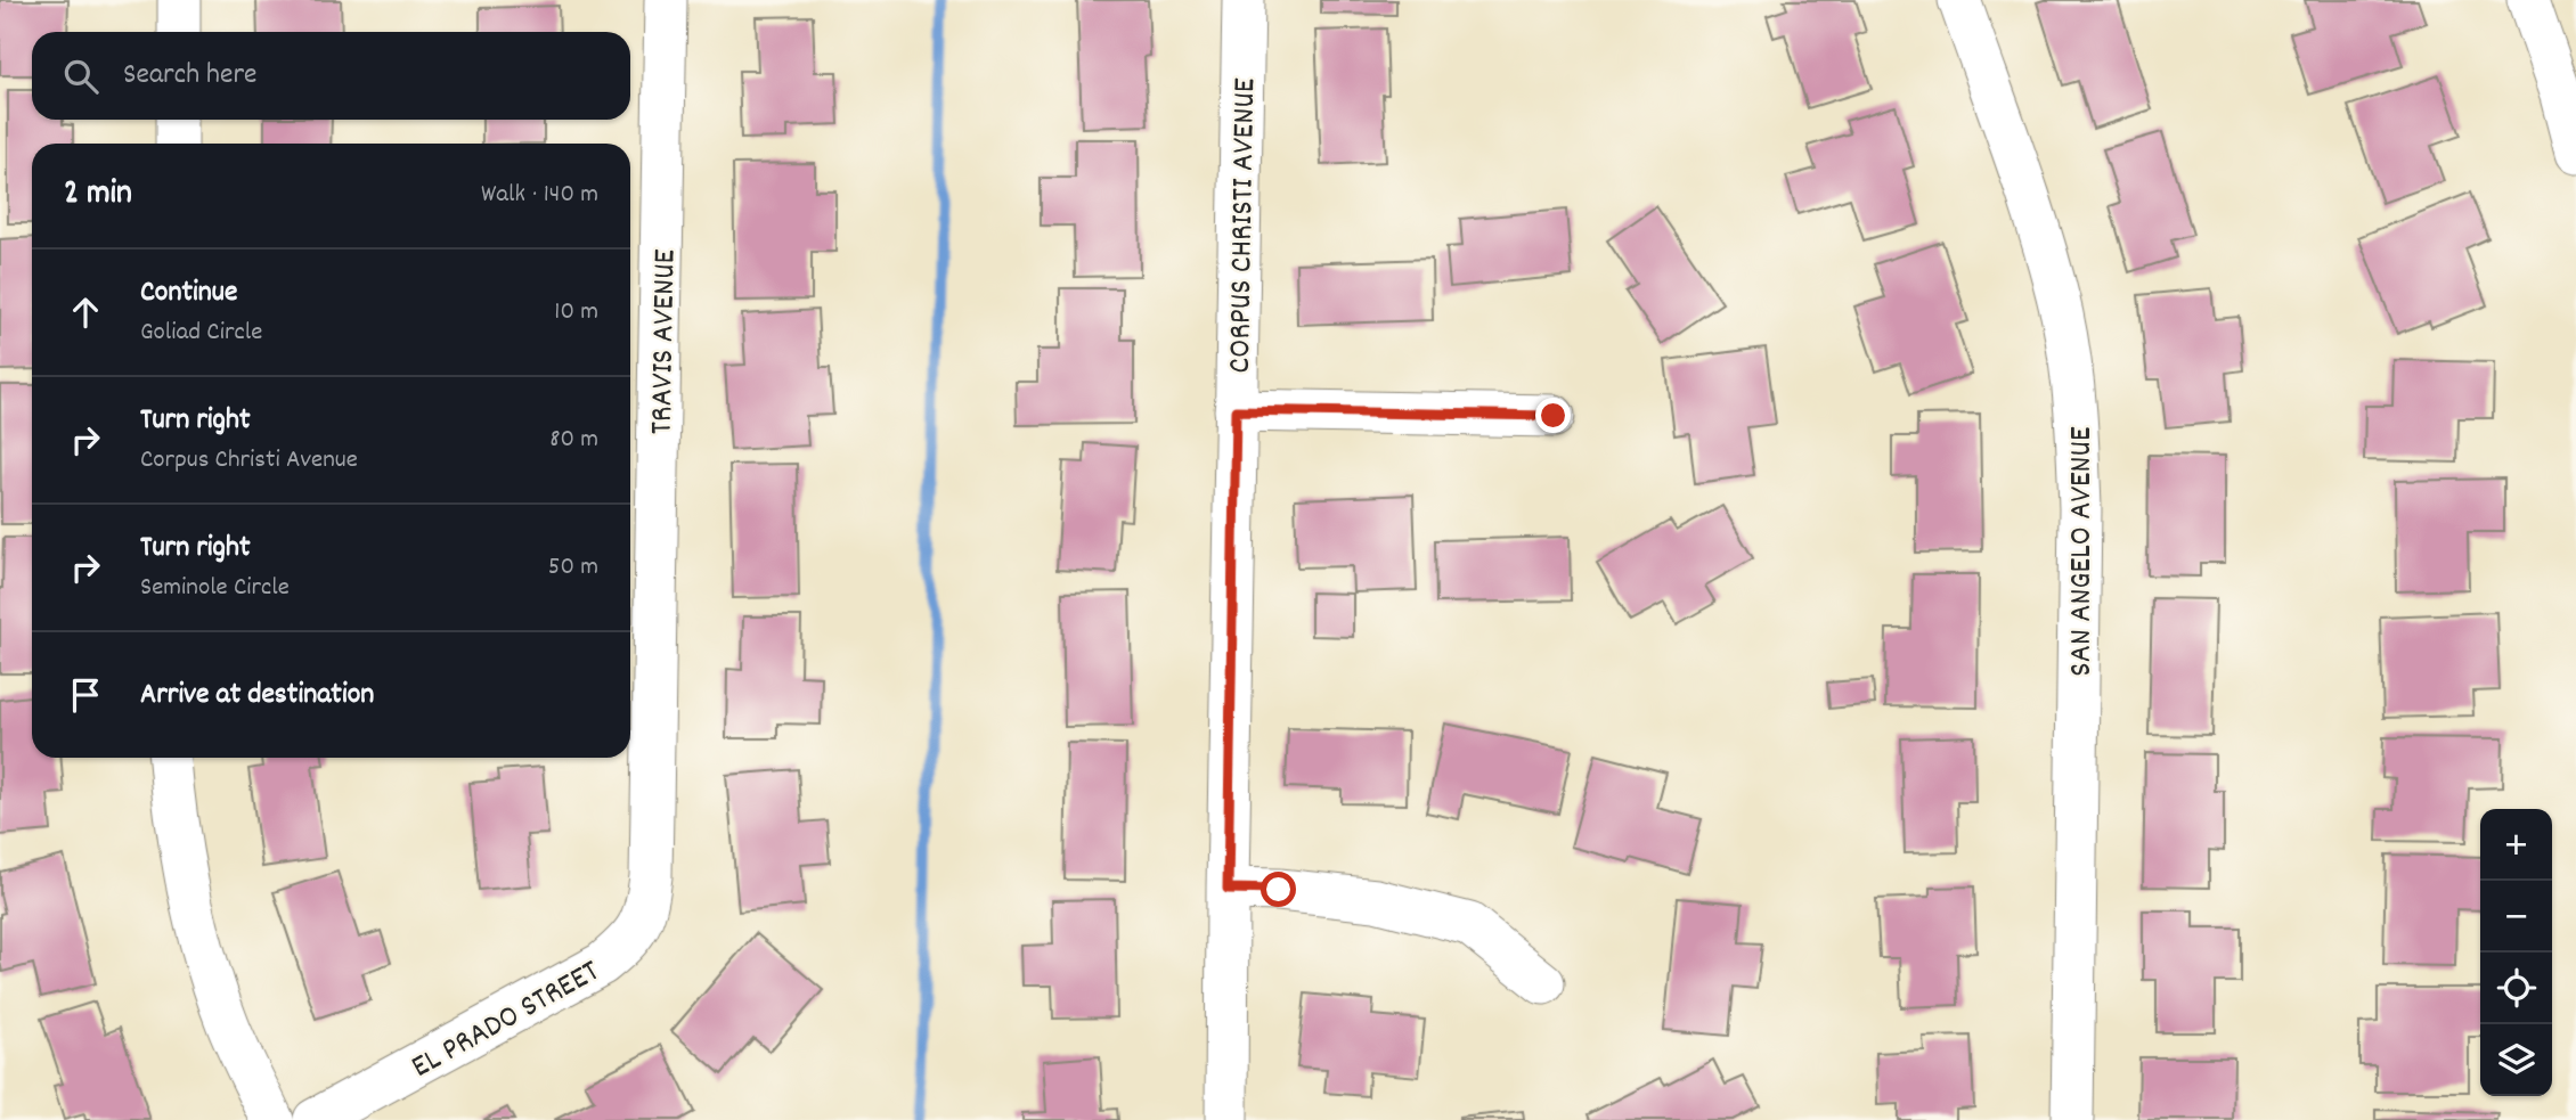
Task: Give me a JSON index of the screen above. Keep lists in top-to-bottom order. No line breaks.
{"streets":{"street":["CORPUS CHRISTI AVENUE","TRAVIS AVENUE","SAN ANGELO AVENUE","EL PRADO STREET"]},"crossings":[["TRAVIS AVENUE","EL PRADO STREET"]],"page":{"search":"Search here","heading":["2 min","Walk · 140 m"],"list":[["Continue","Goliad Circle","10 m"],["Turn right","Corpus Christi Avenue","80 m"],["Turn right","Seminole Circle","50 m"],"Arrive at destination"],"map_buttons":["+","−"]}}
